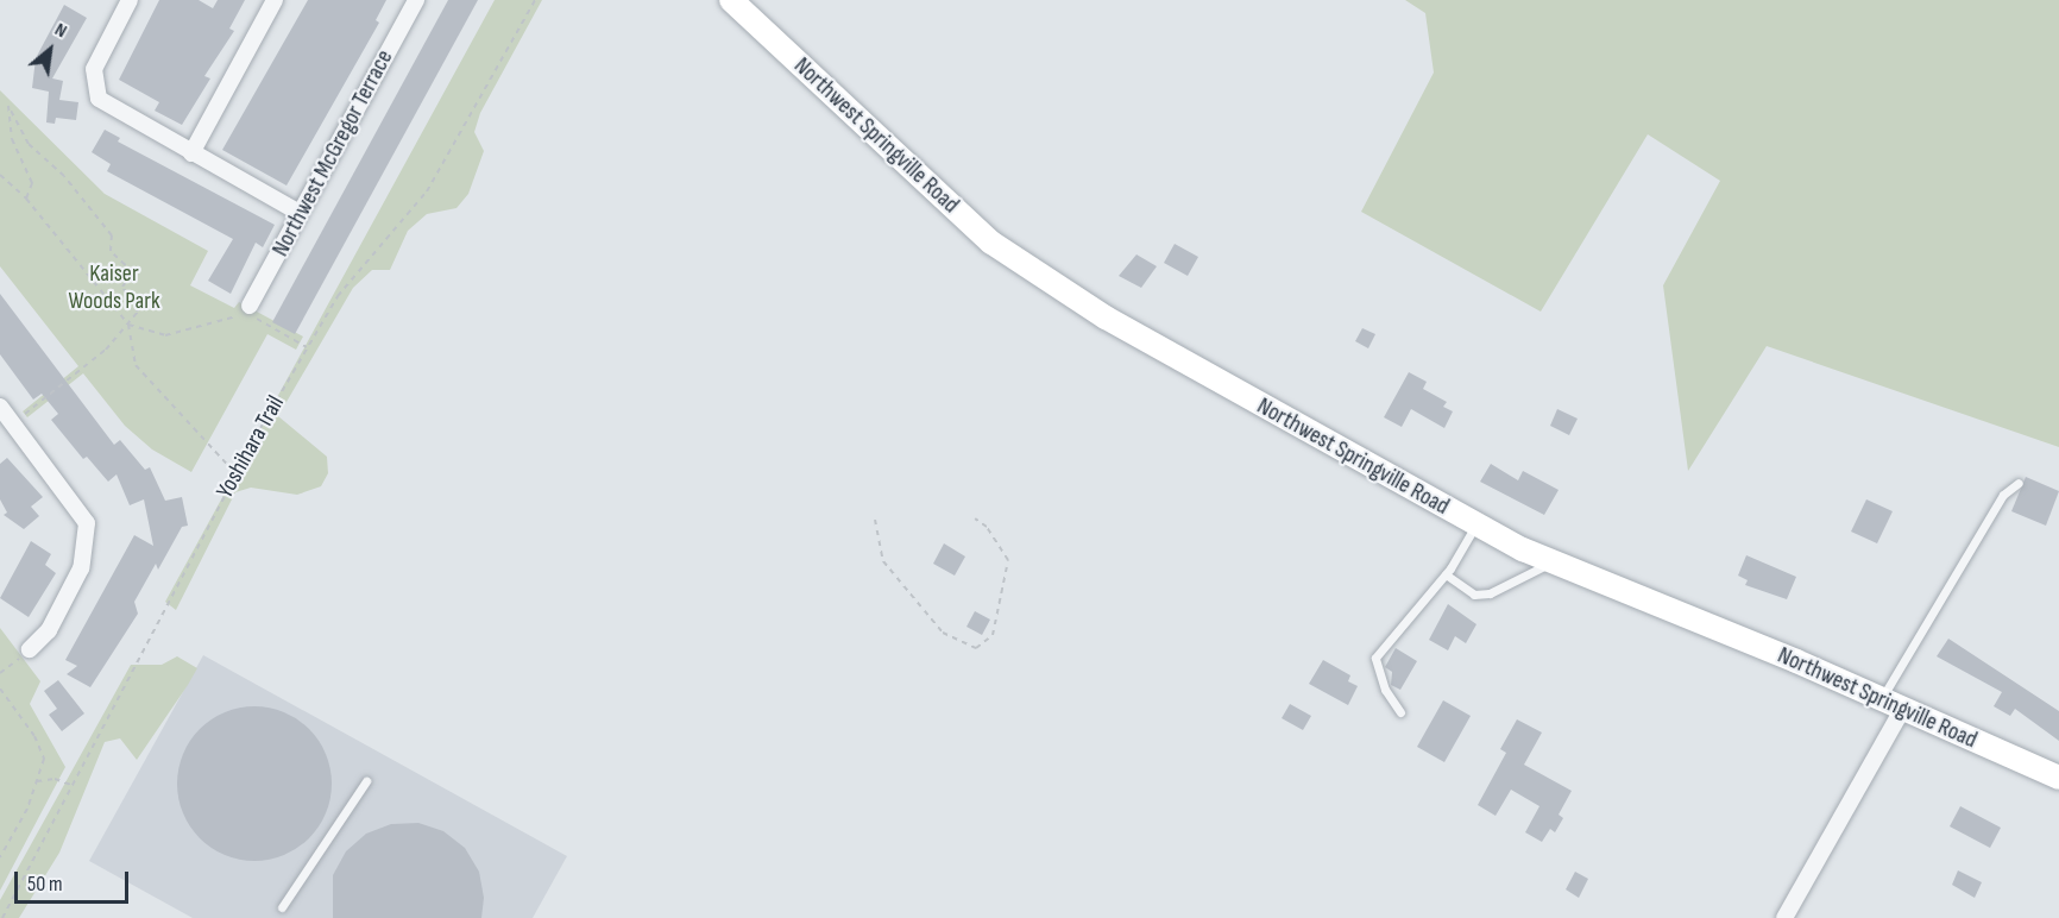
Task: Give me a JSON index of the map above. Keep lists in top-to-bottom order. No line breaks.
{"streets":{"street":["Northwest Springville Road","Northwest McGregor Terrace"],"path":["Yoshihara Trail"]},"parks":["Kaiser Woods Park"],"scale_bar":"50 m","north":"top right"}
